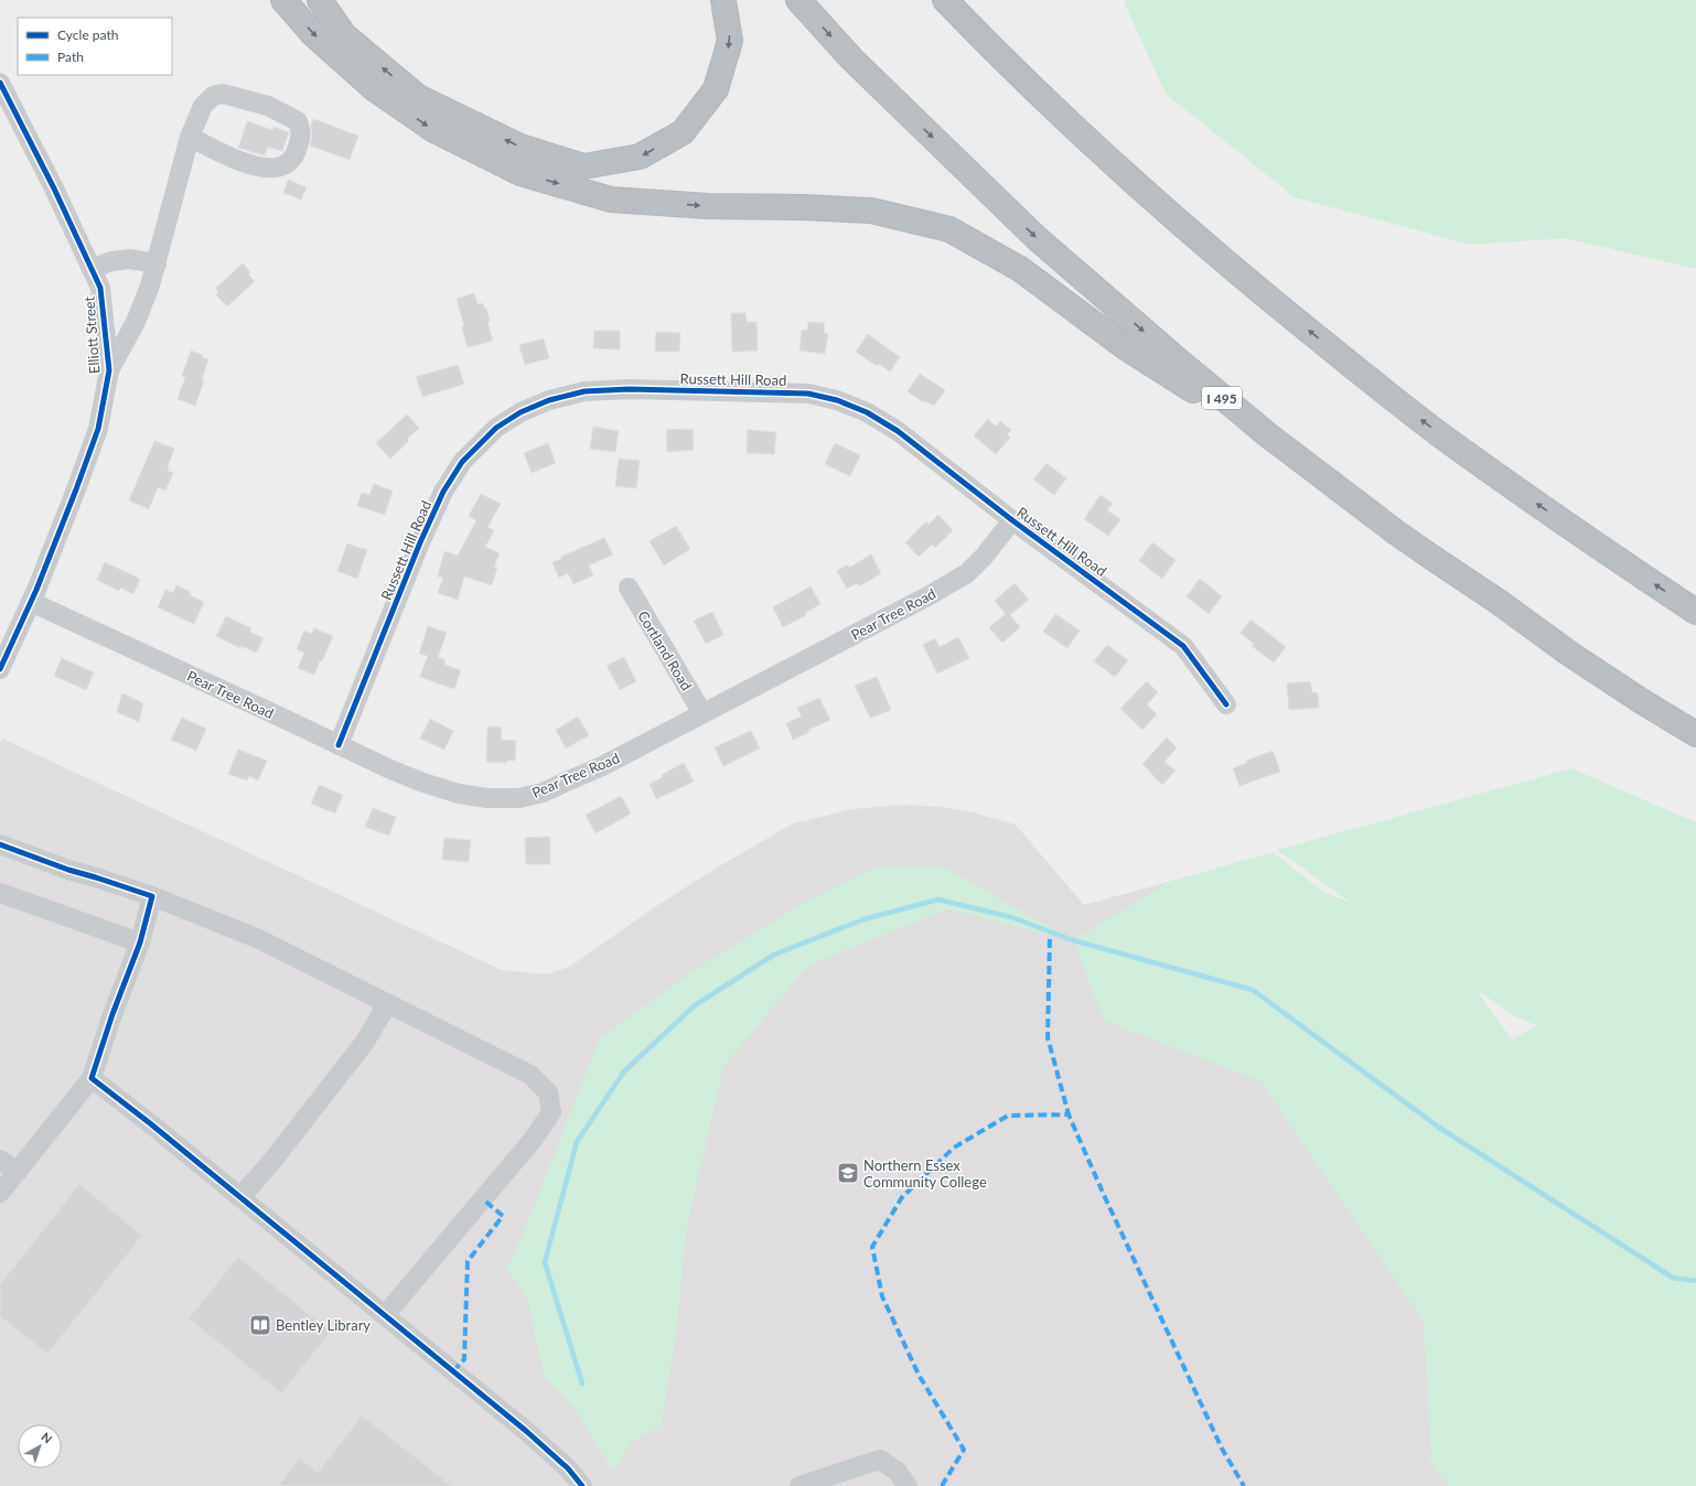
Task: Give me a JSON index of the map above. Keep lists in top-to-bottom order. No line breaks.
{"streets":{"highway":["I 495"],"street":["Elliott Street","Russett Hill Road","Pear Tree Road","Cortland Road"]},"crossings":[["Elliott Street","Pear Tree Road"],["Russett Hill Road","Pear Tree Road"],["Pear Tree Road","Cortland Road"]],"places":{"school or university":["Northern Essex Community College"],"library":["Bentley Library"]},"legend":["Cycle path","Path"],"north":"top right"}
